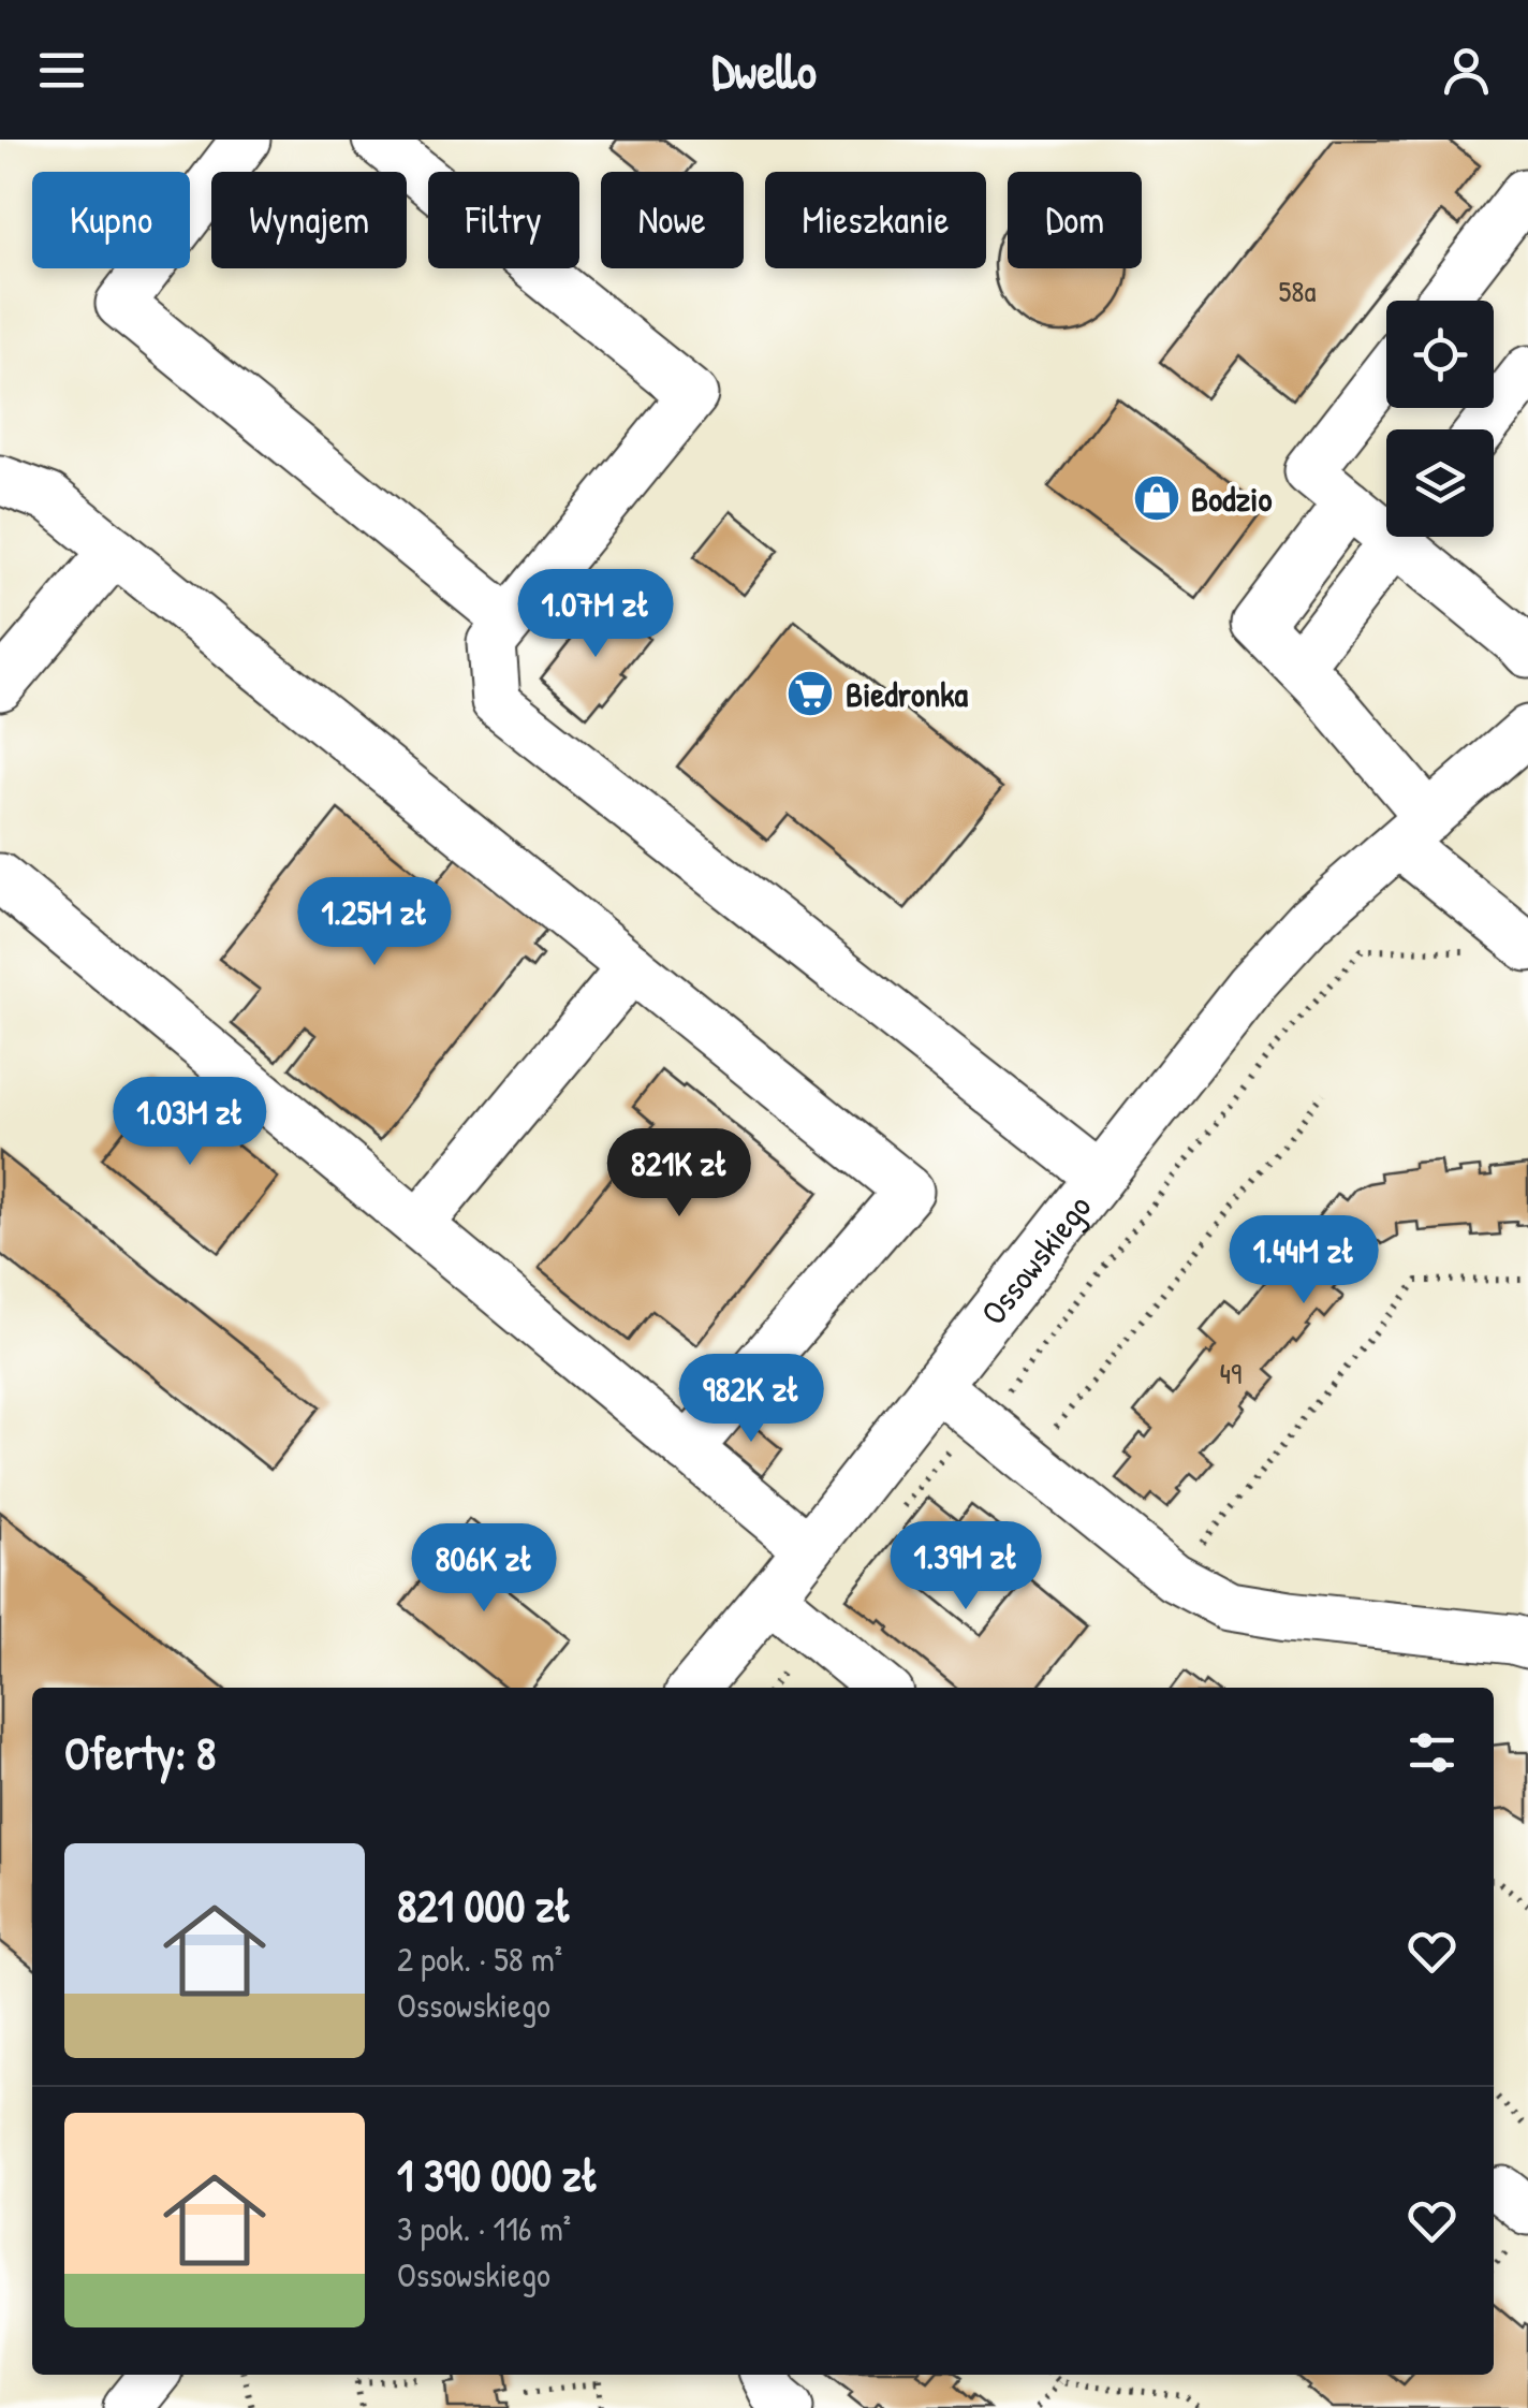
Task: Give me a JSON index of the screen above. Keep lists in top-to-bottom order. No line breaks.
{"streets":{"street":["Ossowskiego"]},"places":{"shop":["Bodzio"],"supermarket":["Biedronka"]},"house_numbers":["58a","49"],"page":{"header":"Dwello","chip":["Kupno","Wynajem","Filtry","Nowe","Mieszkanie","Dom"],"price":["1.07M zł","1.25M zł","1.03M zł","821K zł","1.44M zł","982K zł","1.39M zł","806K zł"],"heading":"Oferty: 8","list":[{"name":"821 000 zł","note":"2 pok. · 58 m² · Ossowskiego"},{"name":"1 390 000 zł","note":"3 pok. · 116 m² · Ossowskiego"}]}}
